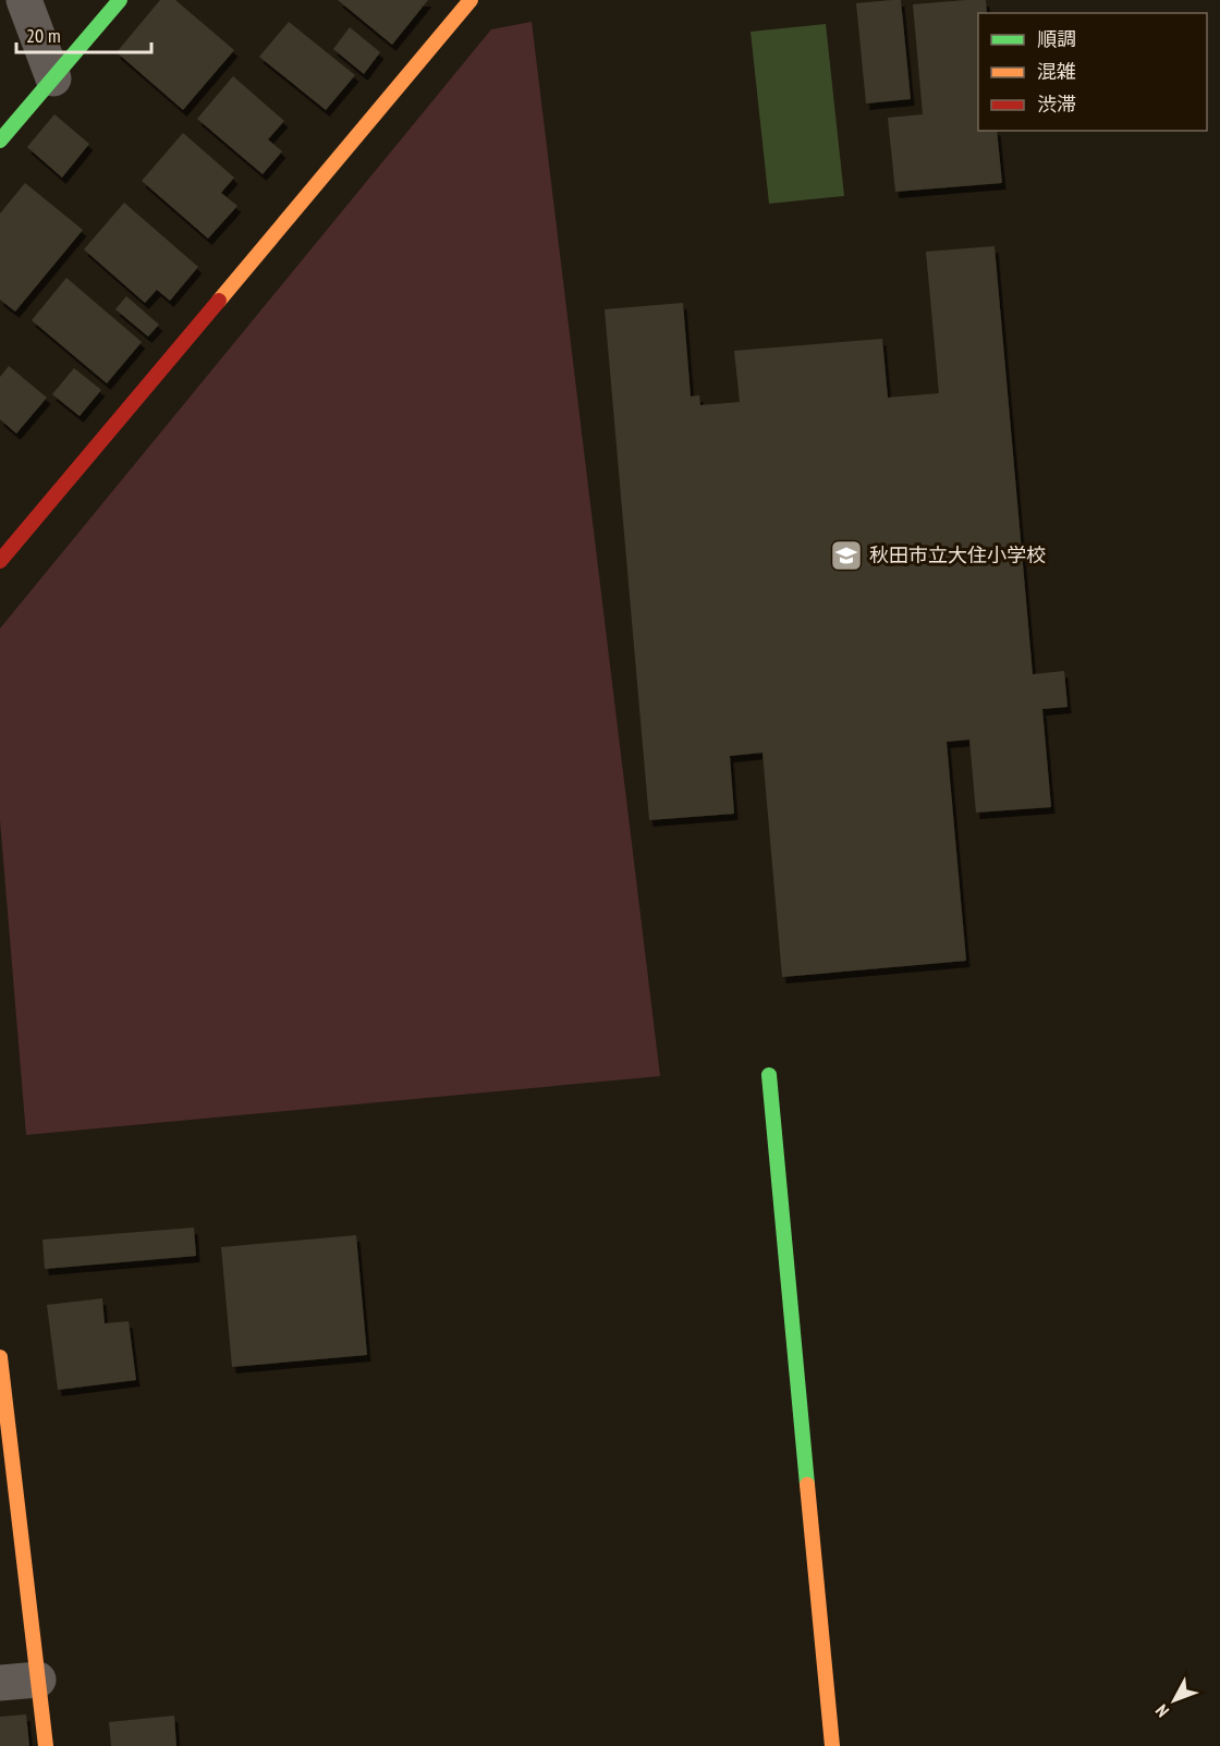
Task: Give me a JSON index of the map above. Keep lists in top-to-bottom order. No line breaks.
{"places":{"school or university":["秋田市立大住小学校"]},"legend":["順調","混雑","渋滞"],"scale_bar":"20 m","north":"bottom left"}
